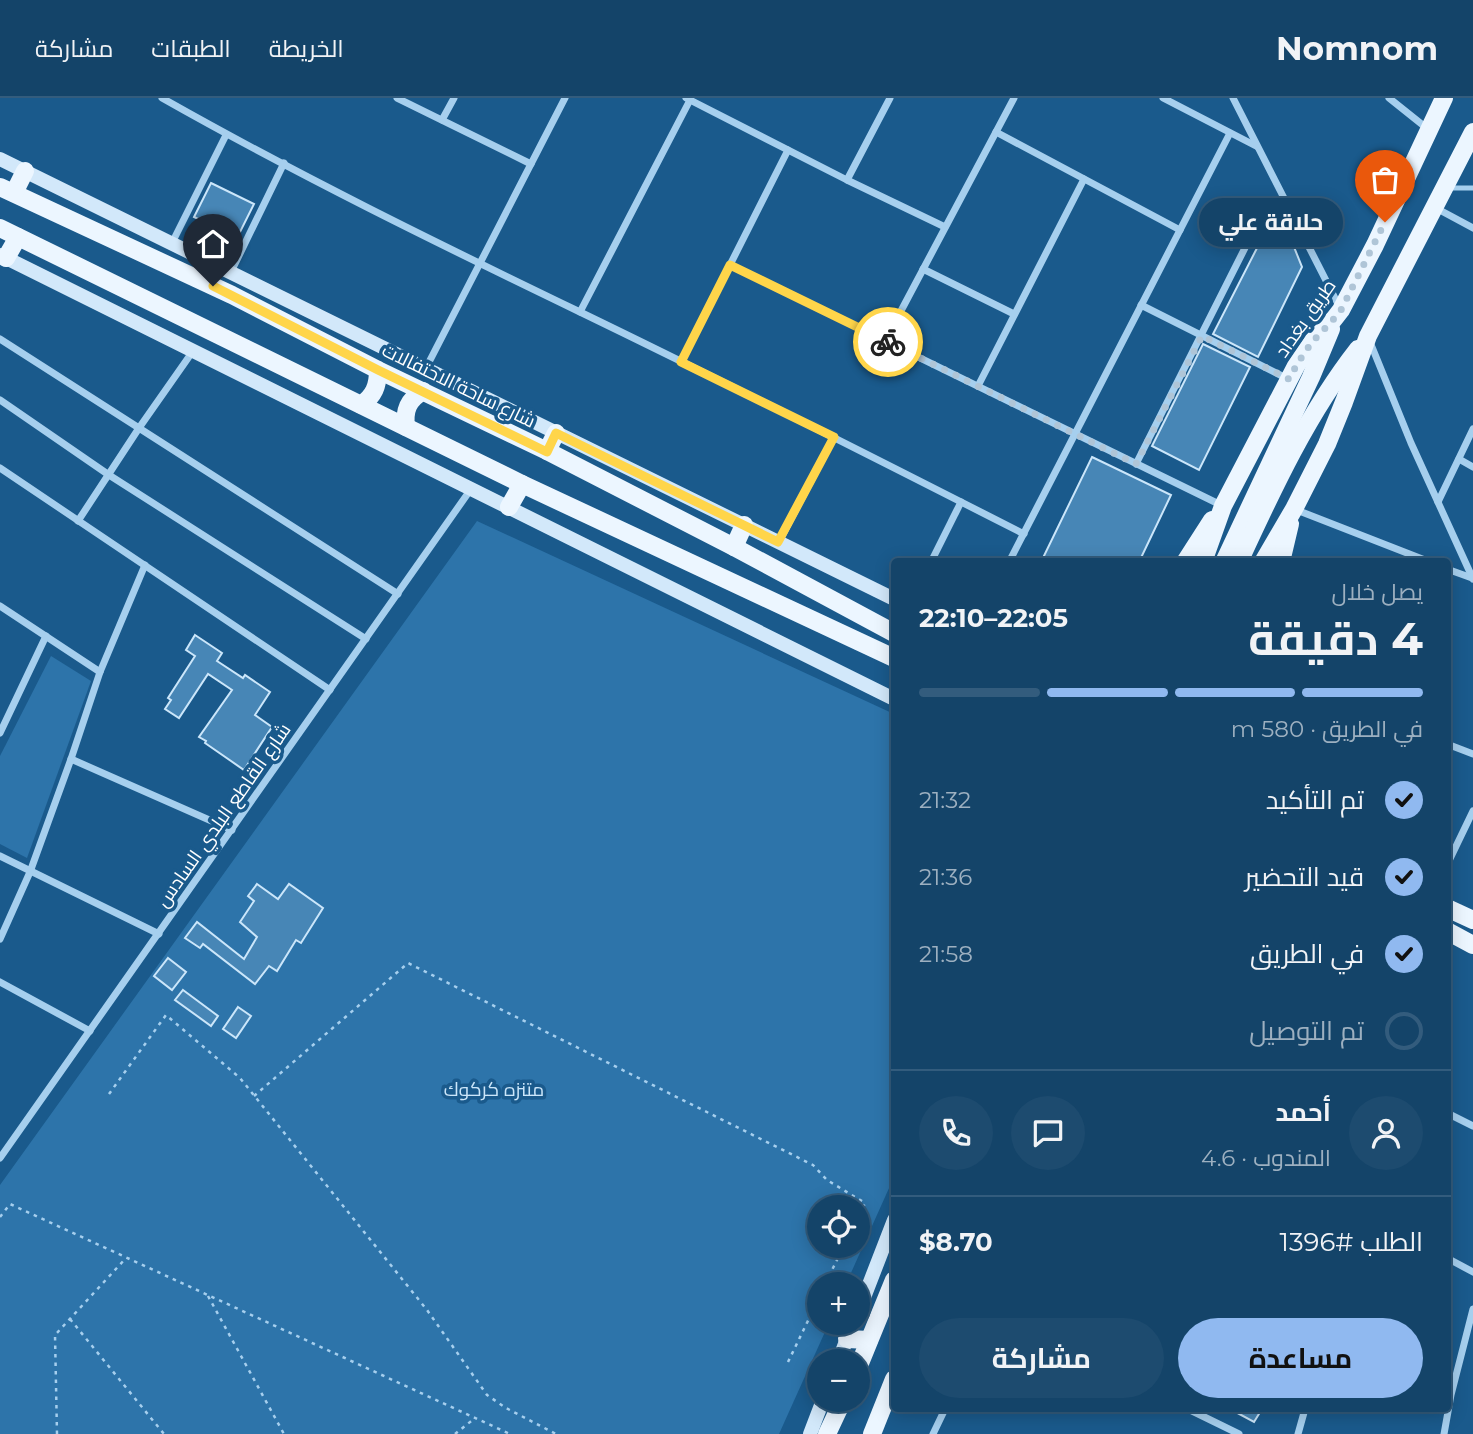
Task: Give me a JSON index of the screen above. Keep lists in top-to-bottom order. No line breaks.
{"streets":{"main road":["طريق بغداد","شارع ساحة الاحتفالات"],"street":["شارع القاطع البلدي السادس"]},"parks":["متنزه كركوك"],"places":["حلاقة علي"],"page":{"header":"Nomnom","nav":["الخريطة","الطبقات","مشاركة"],"bubble":"حلاقة علي","heading":["4 دقيقة","يصل خلال","22:05–22:10"],"panel":["أحمد","المندوب · 4.6","الطلب #1396","$8.70"],"bar":"في الطريق · 580 m","list":[["تم التأكيد","21:32"],["قيد التحضير","21:36"],["في الطريق","21:58"],"تم التوصيل"],"map_buttons":["+","−"],"buttons":["مساعدة","مشاركة"]}}
